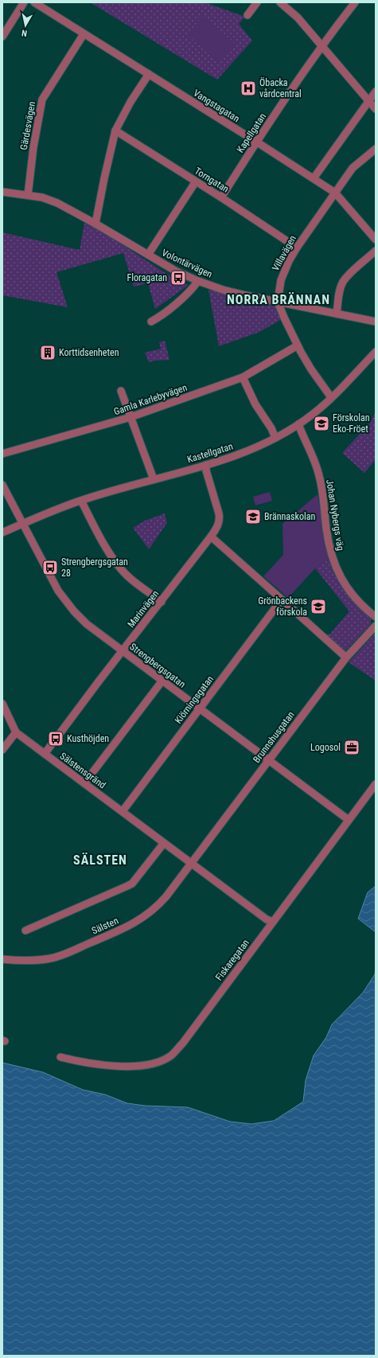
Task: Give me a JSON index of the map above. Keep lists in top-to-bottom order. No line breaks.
{"streets":{"street":["Vangstagatan","Gärdesvägen","Kapellgatan","Torngatan","Villavägen","Volontärvägen","Gamla Karlebyvägen","Kastellgatan","Johan Nybergs väg","Marinvägen","Strengbergsgatan","Kiörningsgatan","Brunnshusgatan","Sälstensgränd","Sälsten","Fiskaregatan"]},"crossings":[["Vangstagatan","Gärdesvägen"],["Vangstagatan","Kapellgatan"],["Vangstagatan","Villavägen"],["Gärdesvägen","Volontärvägen"],["Kapellgatan","Torngatan"],["Torngatan","Villavägen"],["Villavägen","Volontärvägen"],["Kastellgatan","Johan Nybergs väg"],["Kastellgatan","Marinvägen"],["Kastellgatan","Strengbergsgatan"],["Marinvägen","Strengbergsgatan"],["Marinvägen","Sälstensgränd"],["Strengbergsgatan","Kiörningsgatan"],["Strengbergsgatan","Brunnshusgatan"],["Strengbergsgatan","Fiskaregatan"],["Kiörningsgatan","Sälstensgränd"],["Brunnshusgatan","Sälstensgränd"],["Brunnshusgatan","Sälsten"],["Sälstensgränd","Sälsten"],["Sälstensgränd","Fiskaregatan"]],"districts":["NORRA BRÄNNAN","SÄLSTEN"],"places":{"hospital":["Öbacka vårdcentral"],"bus stop":["Floragatan","Strengbergsgatan 28","Kusthöjden"],"building":["Korttidsenheten"],"school or university":["Förskolan Eko-Fröet","Brännaskolan","Grönbackens förskola"],"office":["Logosol"]},"north":"bottom"}
